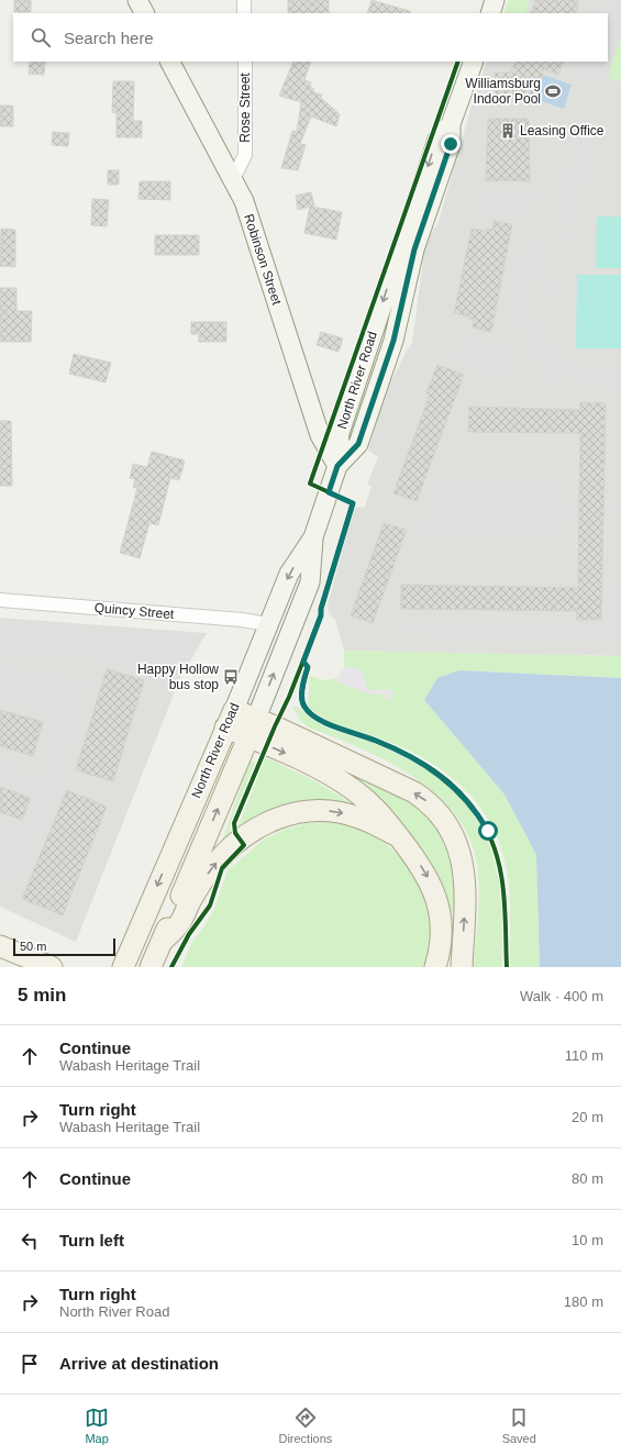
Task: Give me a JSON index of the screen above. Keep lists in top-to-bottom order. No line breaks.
{"streets":{"main road":["Robinson Street","North River Road"],"street":["Rose Street","Quincy Street"]},"crossings":[["Rose Street","Robinson Street"],["Robinson Street","North River Road"],["North River Road","Quincy Street"]],"places":{"sports":["Williamsburg Indoor Pool"],"building":["Leasing Office"],"bus stop":["Happy Hollow bus stop"]},"scale_bar":"50 m","page":{"search":"Search here","scale":"50 m","heading":["5 min","Walk · 400 m"],"list":[["Continue","Wabash Heritage Trail","110 m"],["Turn right","Wabash Heritage Trail","20 m"],["Continue","80 m"],["Turn left","10 m"],["Turn right","North River Road","180 m"],"Arrive at destination"],"nav":["Map","Directions","Saved"]}}
